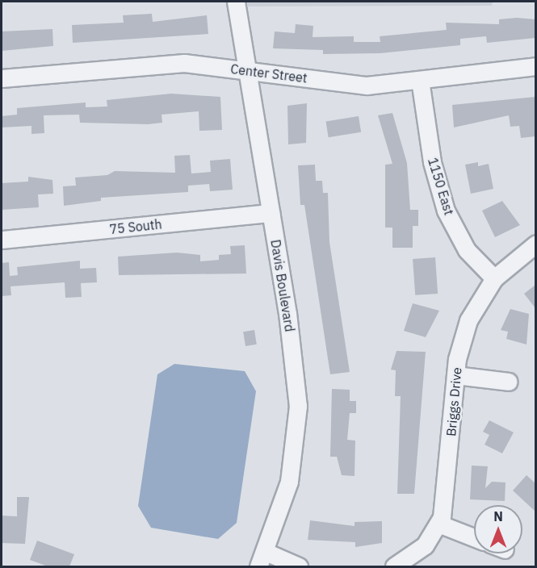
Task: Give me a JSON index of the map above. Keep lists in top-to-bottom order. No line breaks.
{"streets":{"street":["Center Street","1150 East","75 South","Davis Boulevard","Briggs Drive"]},"crossings":[["Center Street","1150 East"],["Center Street","Davis Boulevard"],["1150 East","Briggs Drive"],["75 South","Davis Boulevard"]],"north":"top"}
